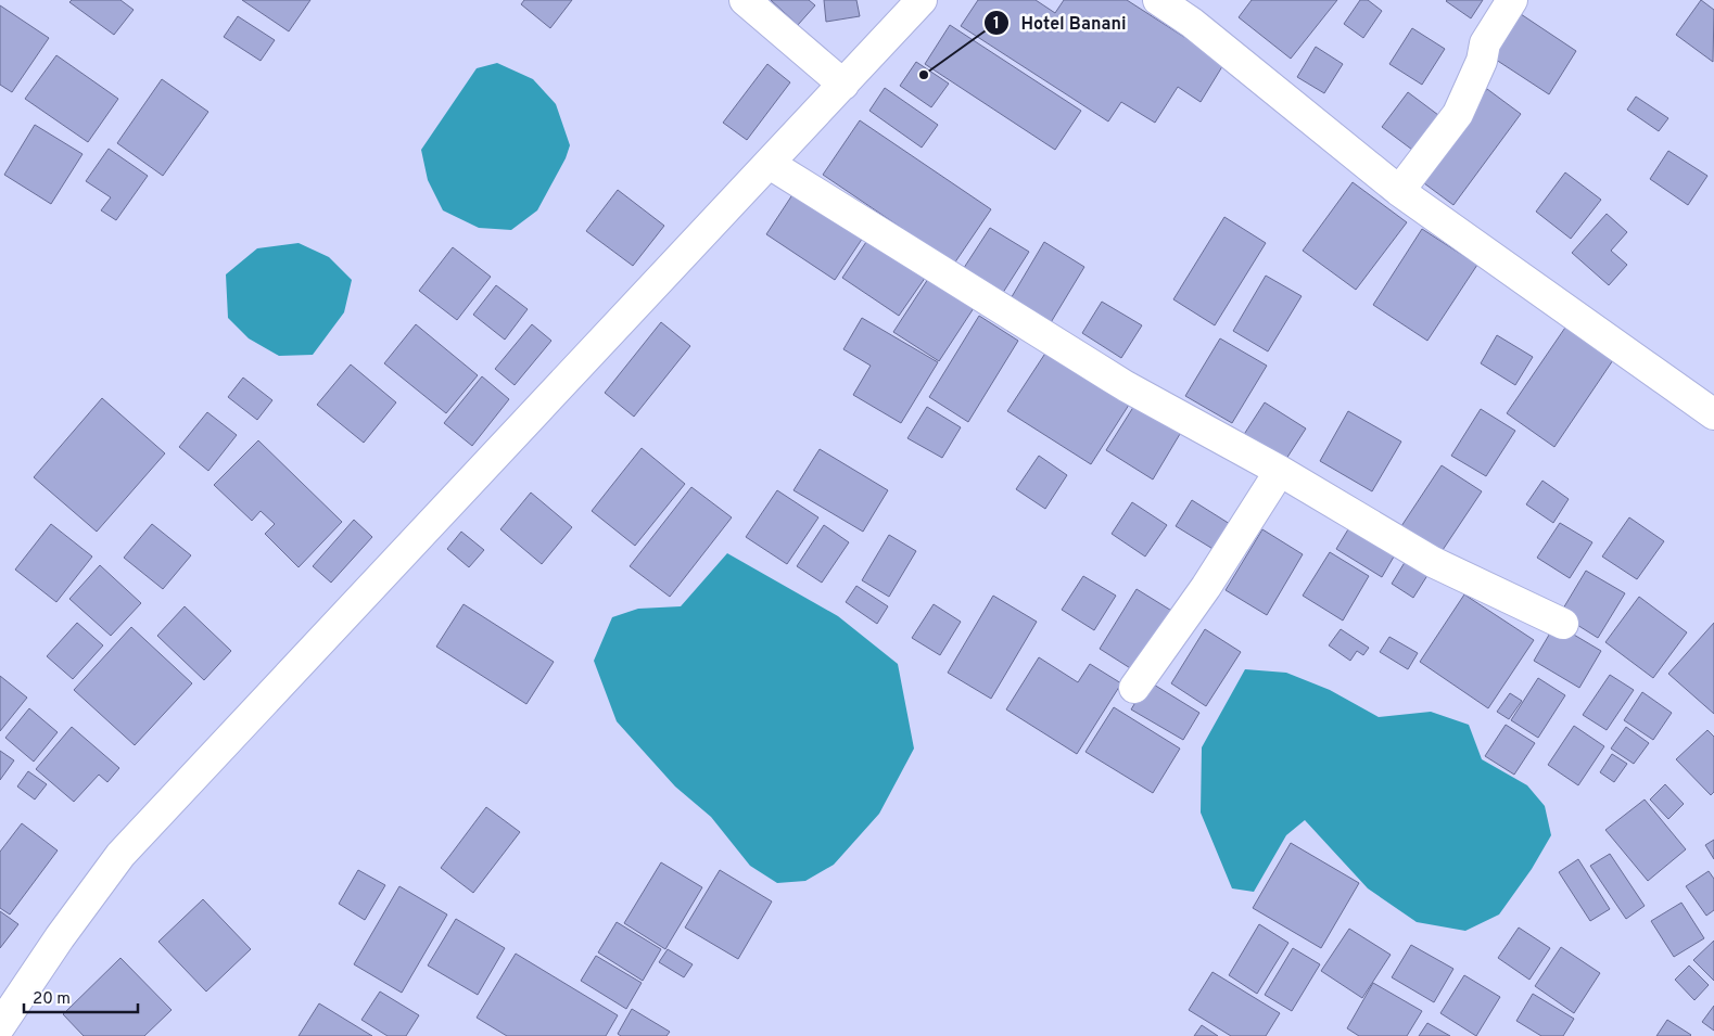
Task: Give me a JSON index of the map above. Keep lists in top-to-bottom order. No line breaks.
{"places":["Hotel Banani"],"scale_bar":"20 m"}
